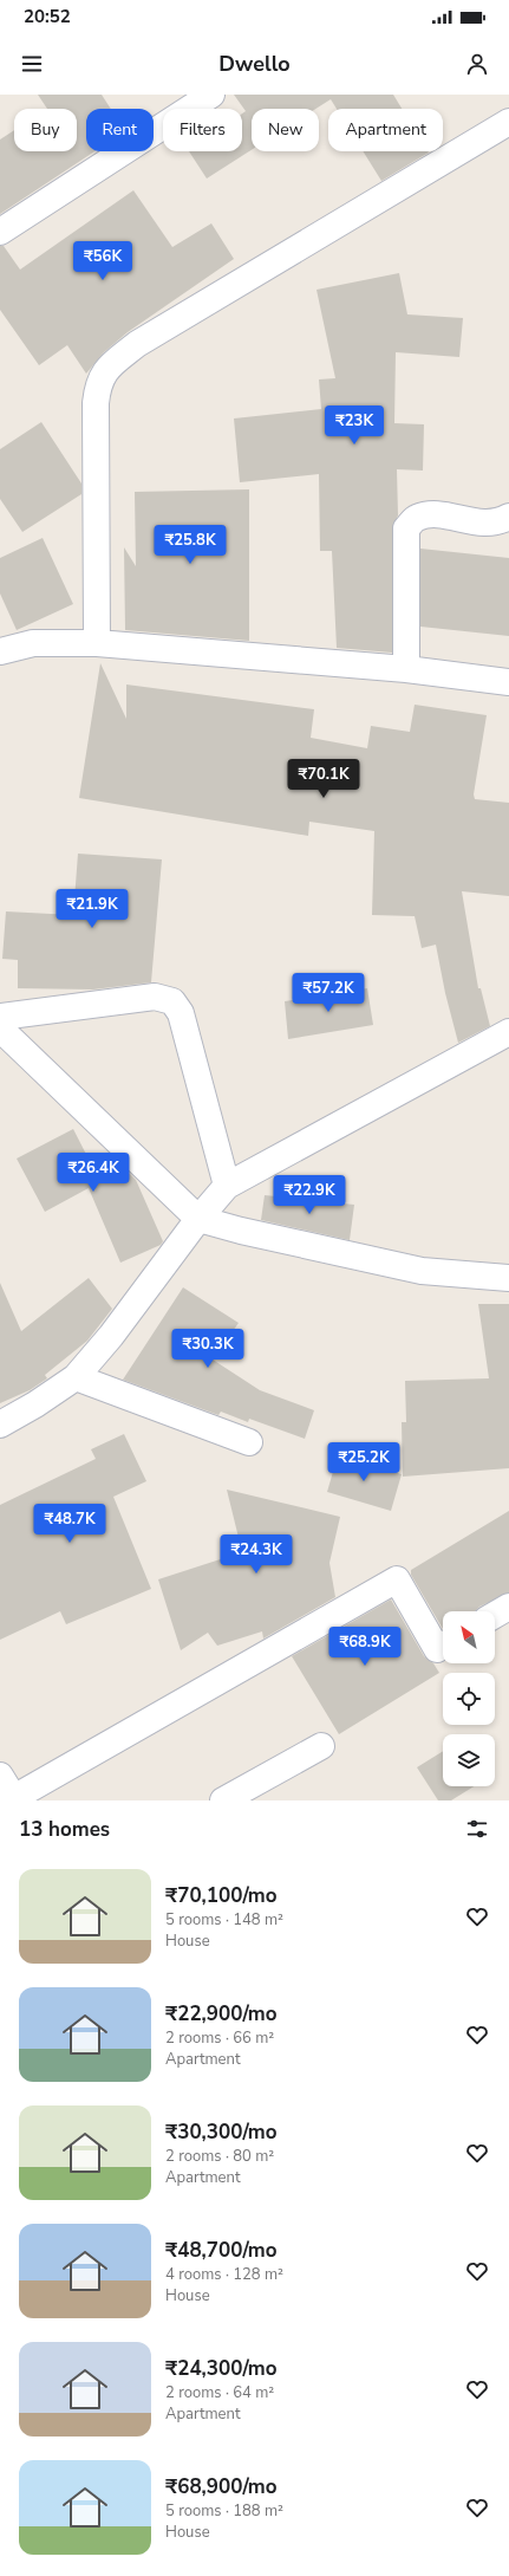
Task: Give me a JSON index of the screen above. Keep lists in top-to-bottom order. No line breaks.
{"north":"top left","page":{"status":"20:52","header":"Dwello","chip":["Buy","Rent","Filters","New","Apartment"],"price":["₹56K","₹23K","₹25.8K","₹70.1K","₹21.9K","₹57.2K","₹26.4K","₹22.9K","₹30.3K","₹25.2K","₹48.7K","₹24.3K","₹68.9K"],"heading":"13 homes","list":[{"name":"₹70,100/mo","note":"5 rooms · 148 m² · House"},{"name":"₹22,900/mo","note":"2 rooms · 66 m² · Apartment"},{"name":"₹30,300/mo","note":"2 rooms · 80 m² · Apartment"},{"name":"₹48,700/mo","note":"4 rooms · 128 m² · House"},{"name":"₹24,300/mo","note":"2 rooms · 64 m² · Apartment"},{"name":"₹68,900/mo","note":"5 rooms · 188 m² · House"}]}}
